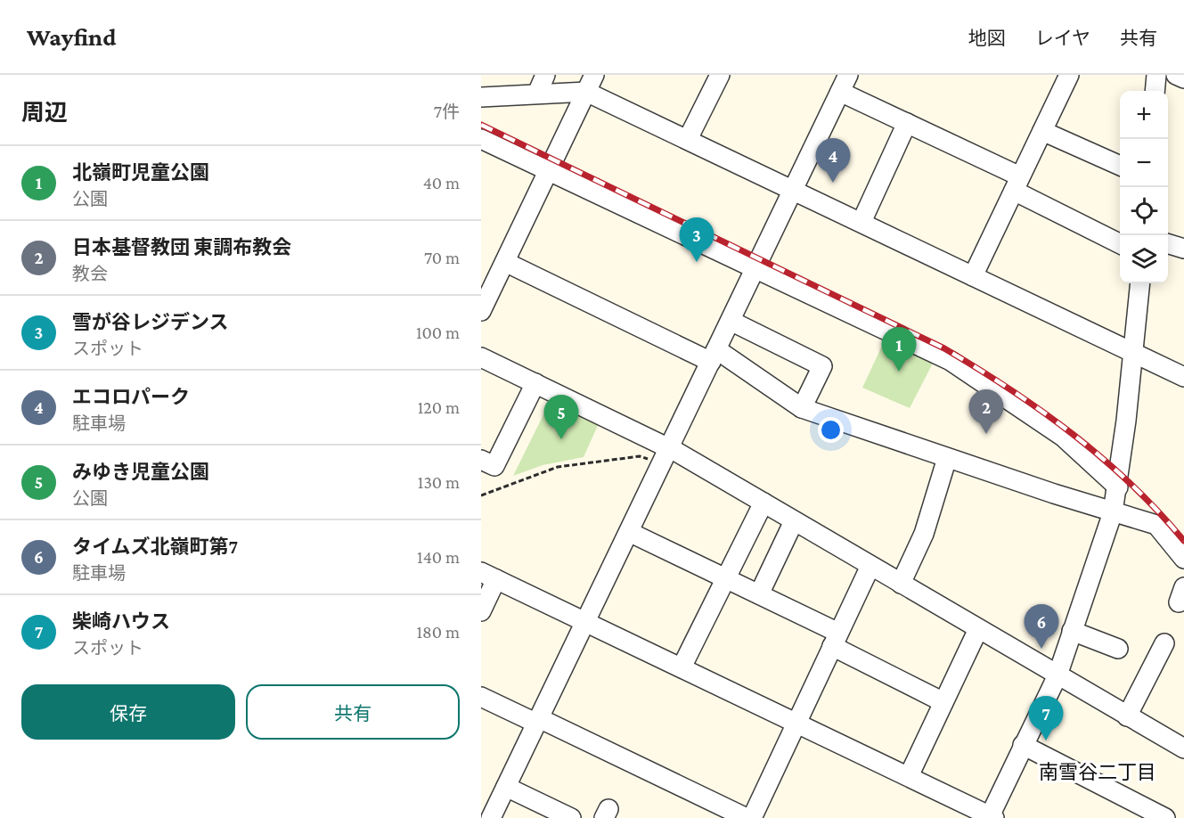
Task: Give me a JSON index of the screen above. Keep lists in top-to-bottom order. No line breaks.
{"districts":["南雪谷二丁目"],"page":{"header":"Wayfind","nav":["地図","レイヤ","共有"],"heading":["周辺","7件"],"map_buttons":["+","−"],"pins":["4","3","1","2","5","6","7"],"list":[{"mark":"1","name":"北嶺町児童公園","note":"公園","value":"40 m"},{"mark":"2","name":"日本基督教団 東調布教会","note":"教会","value":"70 m"},{"mark":"3","name":"雪が谷レジデンス","note":"スポット","value":"100 m"},{"mark":"4","name":"エコロパーク","note":"駐車場","value":"120 m"},{"mark":"5","name":"みゆき児童公園","note":"公園","value":"130 m"},{"mark":"6","name":"タイムズ北嶺町第7","note":"駐車場","value":"140 m"},{"mark":"7","name":"柴崎ハウス","note":"スポット","value":"180 m"}],"buttons":["保存","共有"]}}
